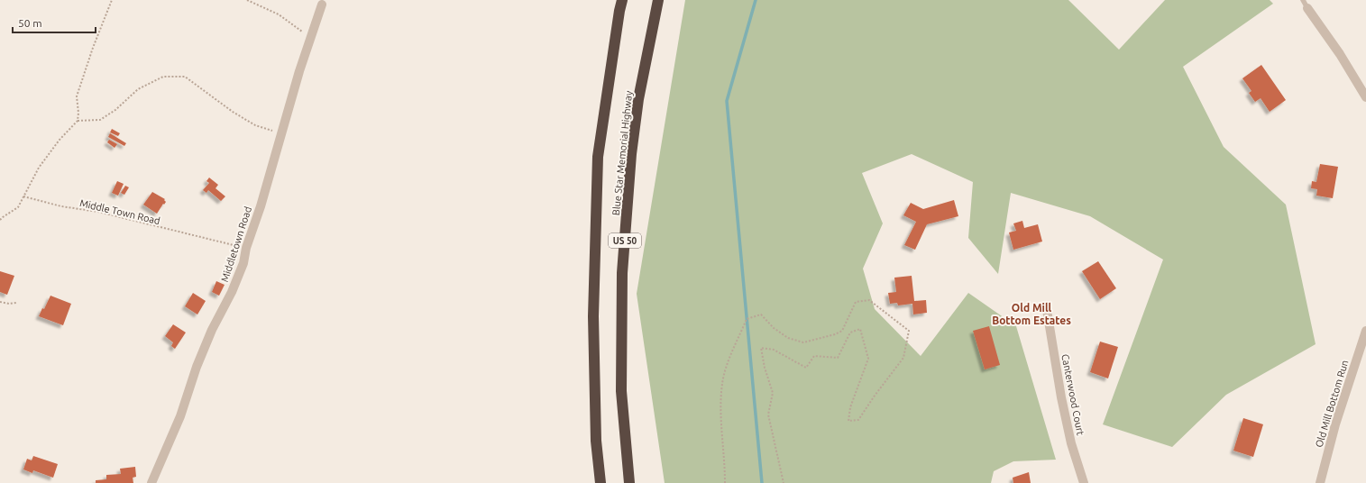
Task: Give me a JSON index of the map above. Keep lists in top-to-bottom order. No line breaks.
{"streets":{"highway":["Blue Star Memorial Highway","US 50"],"street":["Middletown Road","Canterwood Court","Old Mill Bottom Run"],"path":["Middle Town Road"]},"crossings":[["Middle Town Road","Middletown Road"]],"districts":["Old Mill Bottom Estates"],"scale_bar":"50 m"}
